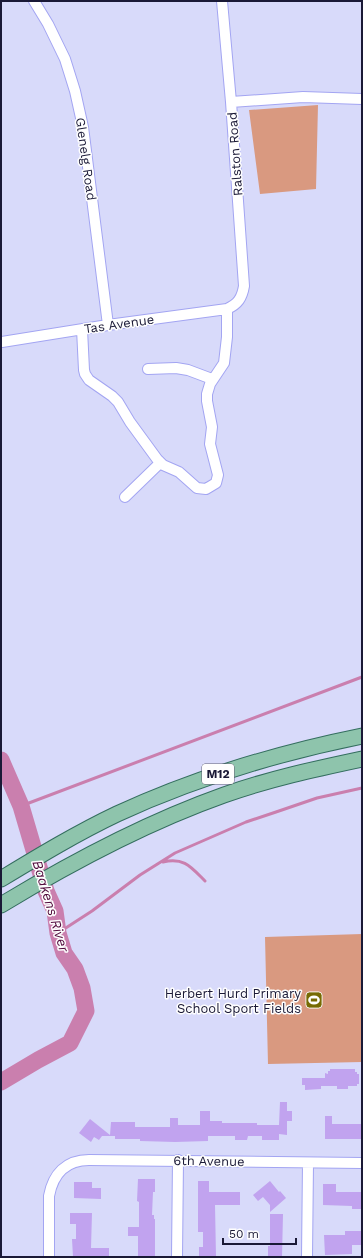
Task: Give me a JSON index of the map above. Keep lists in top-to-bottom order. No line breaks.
{"streets":{"main road":["M12"],"street":["Ralston Road","Glenelg Road","Tas Avenue","6th Avenue"]},"crossings":[["Ralston Road","Tas Avenue"],["Glenelg Road","Tas Avenue"]],"water":["Baakens River"],"places":{"sports":["Herbert Hurd Primary School Sport Fields"]},"scale_bar":"50 m"}
